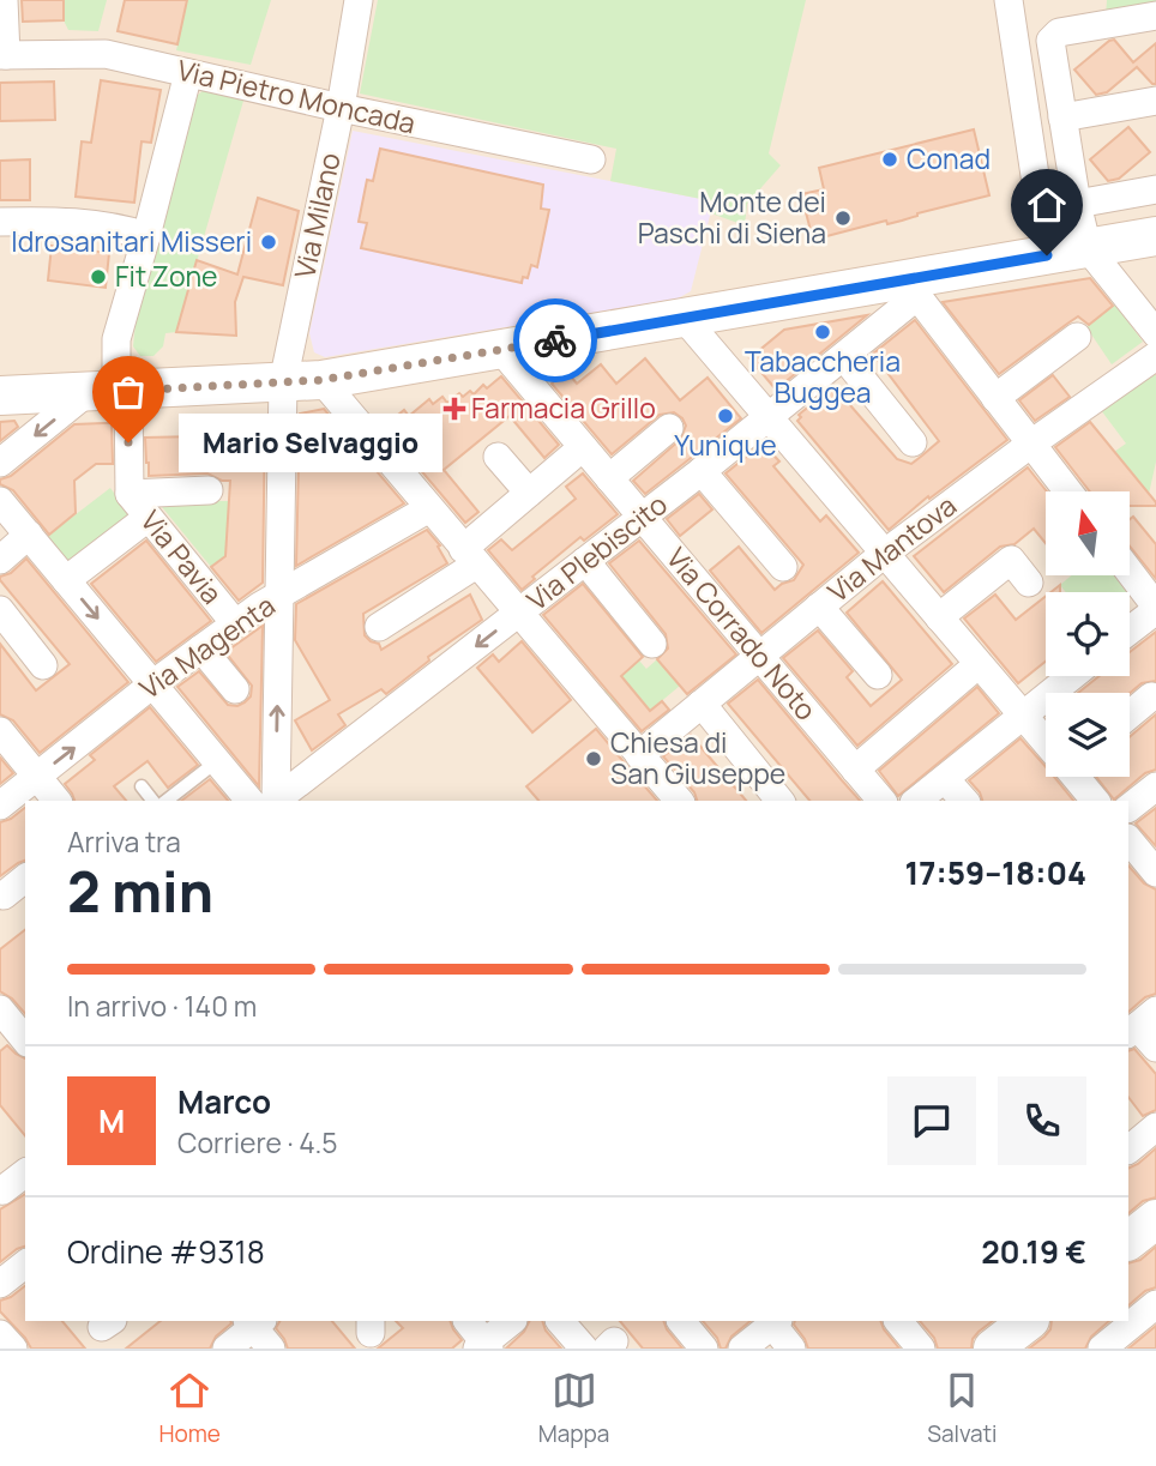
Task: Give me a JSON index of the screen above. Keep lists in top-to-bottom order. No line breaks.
{"streets":{"street":["Via Pietro Moncada","Via Milano","Via Mantova","Via Plebiscito","Via Pavia","Via Corrado Noto","Via Magenta"]},"crossings":[["Via Pietro Moncada","Via Milano"],["Via Pietro Moncada","Via Pavia"],["Via Milano","Via Magenta"],["Via Mantova","Via Corrado Noto"],["Via Plebiscito","Via Corrado Noto"],["Via Pavia","Via Magenta"]],"places":{"other":["Conad","Monte dei Paschi di Siena","Idrosanitari Misseri","Fit Zone","Tabaccheria Buggea","Yunique","Mario Selvaggio","Chiesa di San Giuseppe"],"health":["Farmacia Grillo"]},"north":"top","page":{"bubble":"Mario Selvaggio","heading":["2 min","Arriva tra","17:59–18:04"],"panel":["Marco","Corriere · 4.5","Ordine #9318","20.19 €"],"bar":"In arrivo · 140 m","round":"M","tabs":["Home","Mappa","Salvati"]}}
